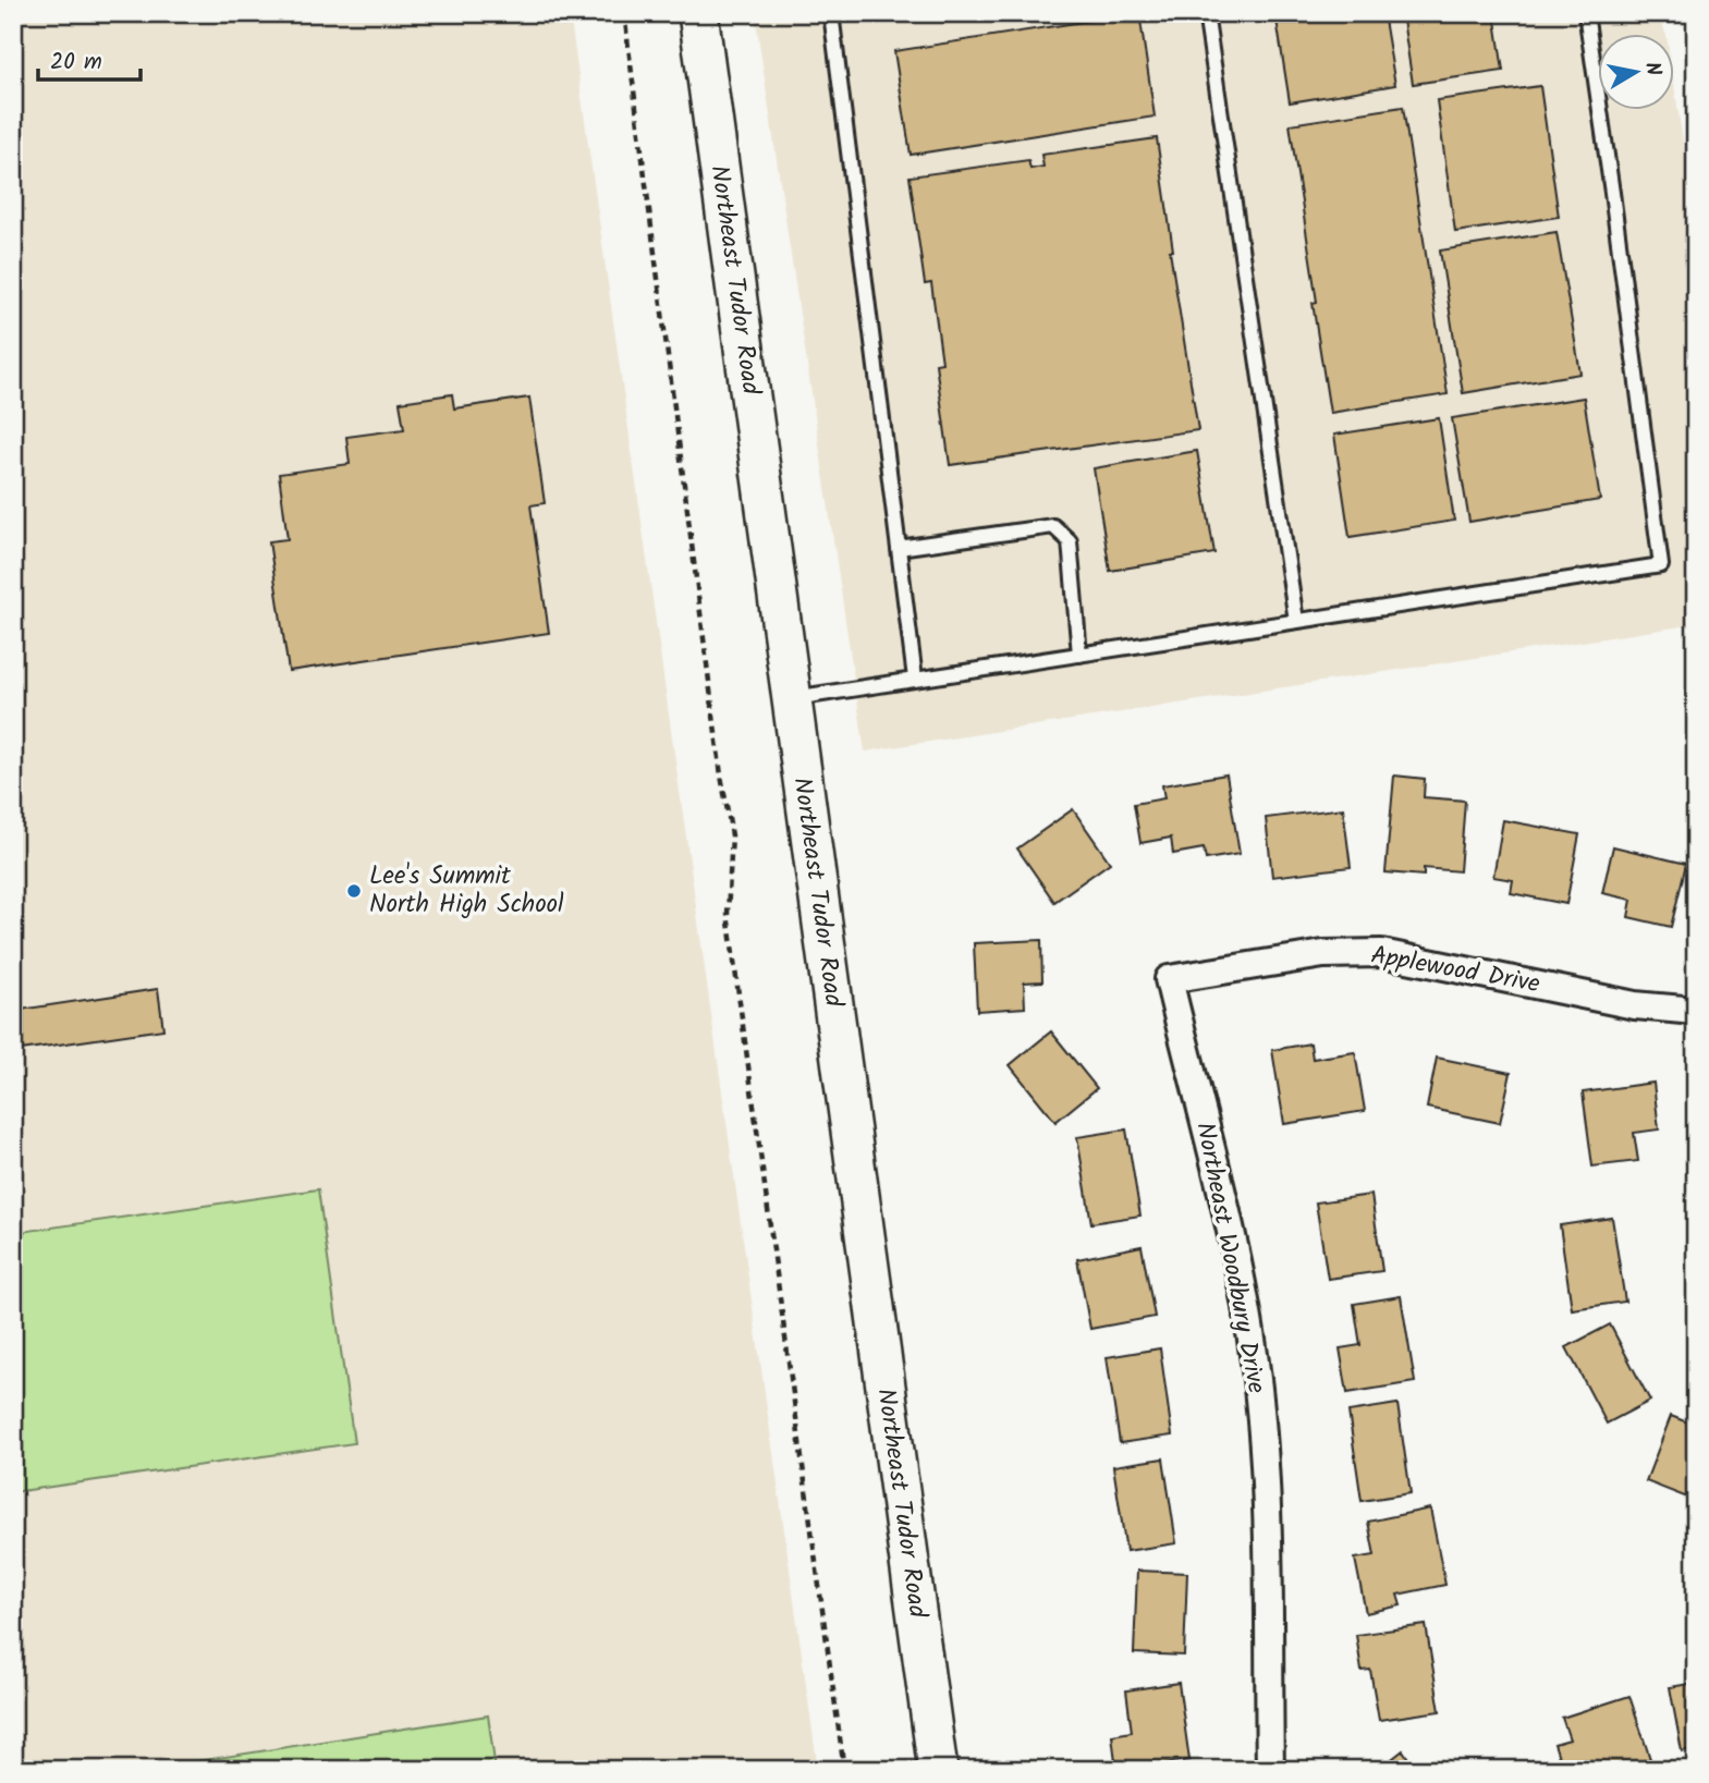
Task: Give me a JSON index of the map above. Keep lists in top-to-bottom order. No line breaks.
{"streets":{"street":["Northeast Tudor Road","Applewood Drive","Northeast Woodbury Drive"]},"crossings":[["Applewood Drive","Northeast Woodbury Drive"]],"places":["Lee's Summit North High School"],"scale_bar":"20 m","north":"right"}
